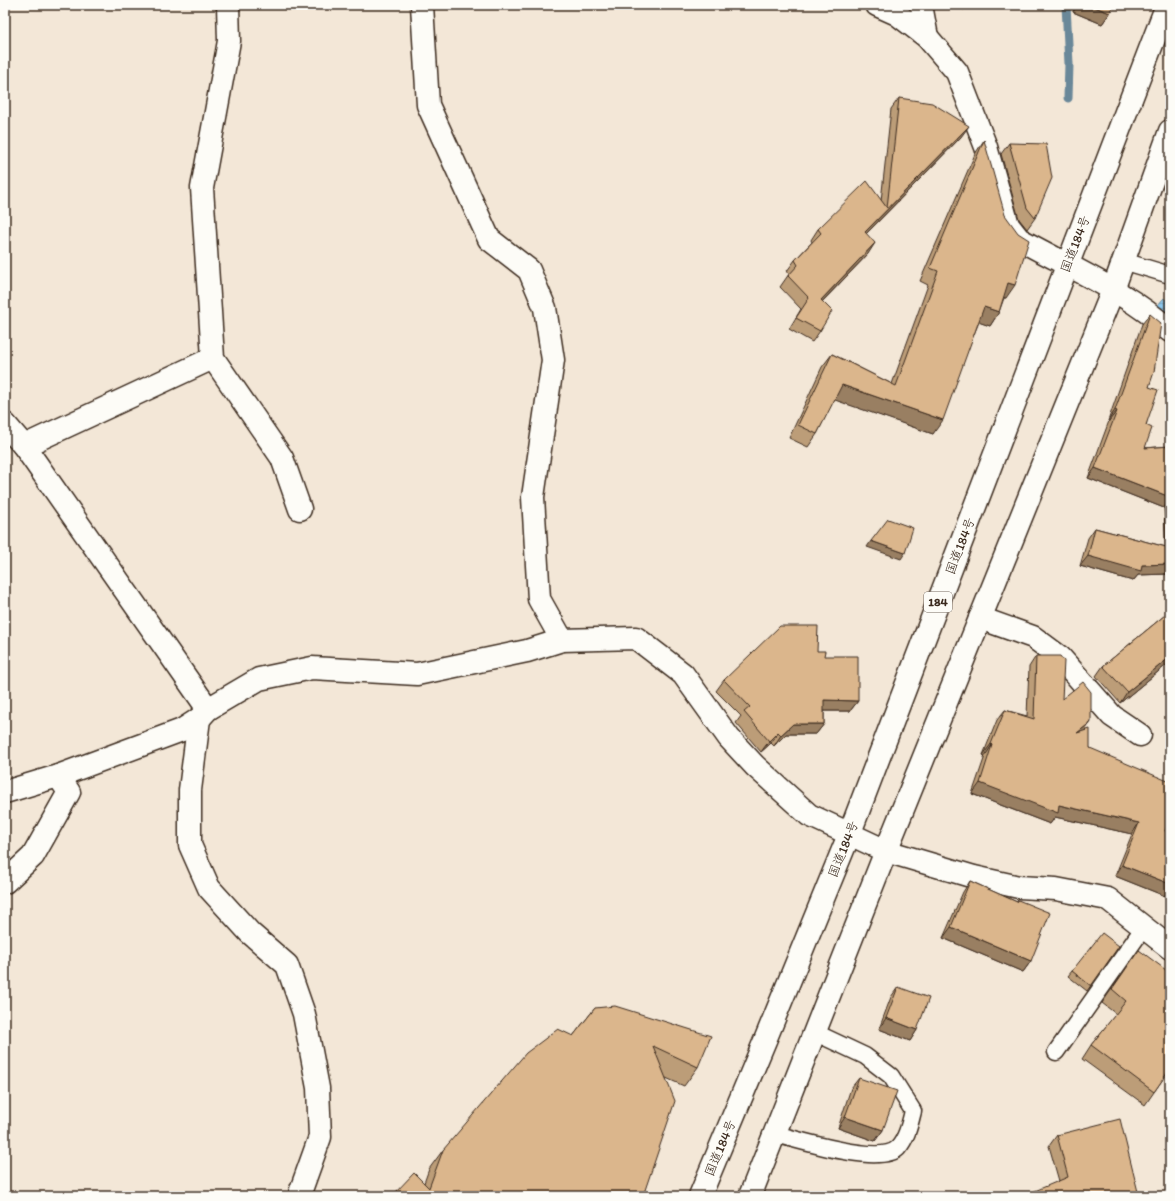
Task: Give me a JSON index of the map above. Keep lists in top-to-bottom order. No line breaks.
{"streets":{"main road":["国道184号","184"]}}
